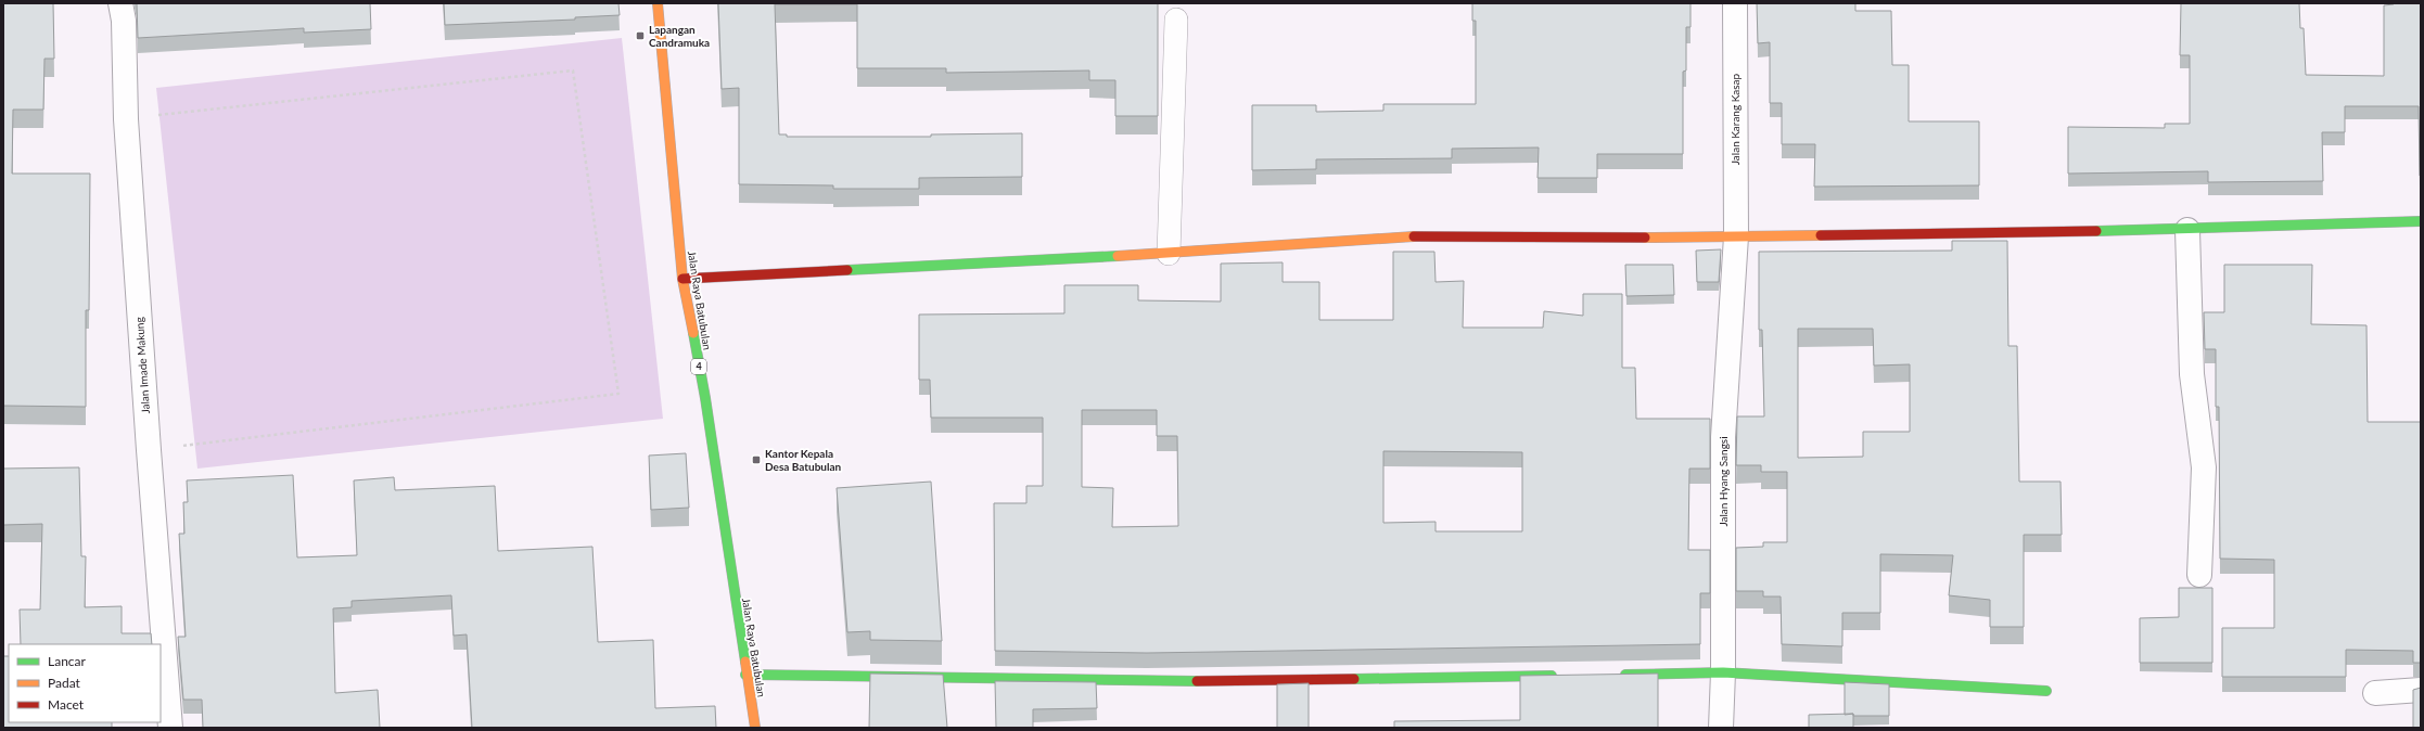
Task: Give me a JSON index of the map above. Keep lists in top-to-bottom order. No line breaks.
{"streets":{"main road":["Jalan Raya Batubulan","4"],"street":["Jalan Karang Kasap","Jalan Imade Makung","Jalan Hyang Sangsi"]},"crossings":[["Jalan Karang Kasap","Jalan Hyang Sangsi"]],"places":{"transit":["Lapangan Candramuka","Kantor Kepala Desa Batubulan"]},"legend":["Lancar","Padat","Macet"]}
